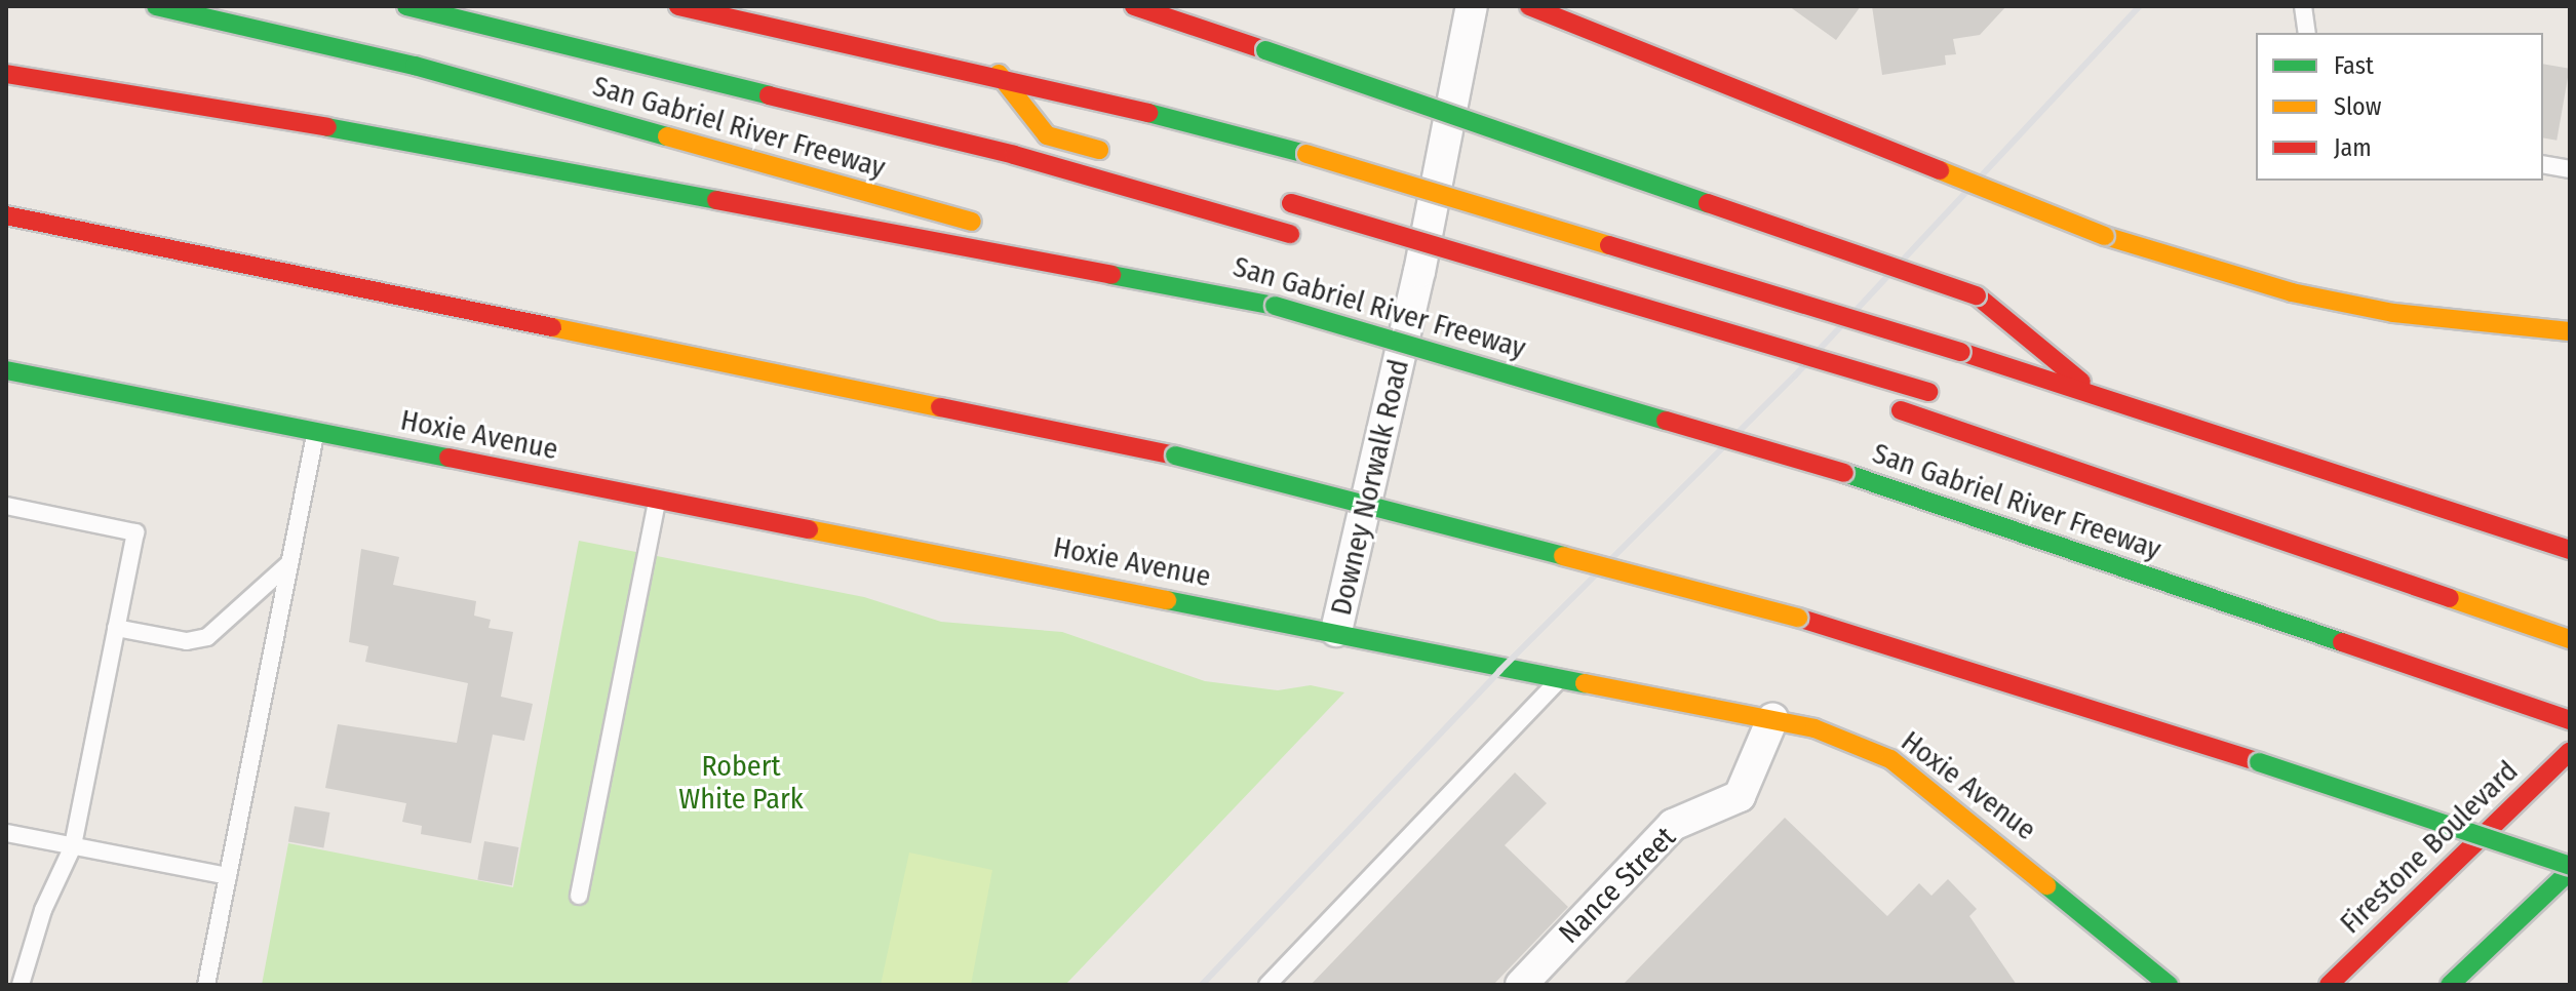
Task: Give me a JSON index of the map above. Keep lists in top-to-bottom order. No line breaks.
{"streets":{"main road":["San Gabriel River Freeway","Hoxie Avenue","Firestone Boulevard"],"street":["Downey Norwalk Road","Nance Street"]},"crossings":[["Hoxie Avenue","Downey Norwalk Road"],["Hoxie Avenue","Nance Street"]],"parks":["Robert White Park"],"legend":["Fast","Slow","Jam"]}
